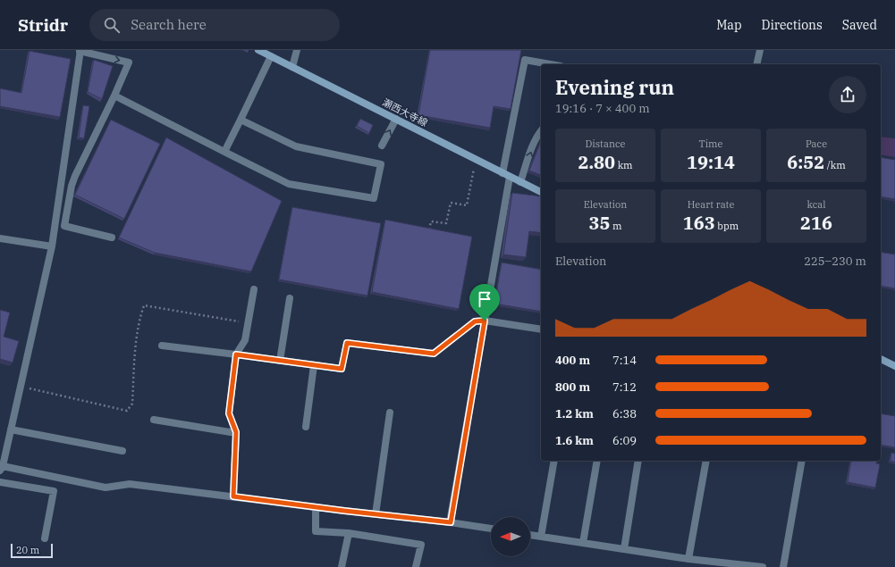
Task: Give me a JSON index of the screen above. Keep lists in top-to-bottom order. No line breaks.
{"streets":{"main road":["瀬西大寺線"]},"scale_bar":"20 m","north":"left","page":{"header":"Stridr","search":"Search here","nav":["Map","Directions","Saved"],"heading":["Evening run","19:16 · 7 × 400 m"],"stats":[["Distance","2.80 km"],["Time","19:14"],["Pace","6:52 /km"],["Elevation","35 m"],["Heart rate","163 bpm"],["kcal","216"]],"chart":["Elevation","225–230 m"],"list":[{"name":"400 m","note":"7:14"},{"name":"800 m","note":"7:12"},{"name":"1.2 km","note":"6:38"},{"name":"1.6 km","note":"6:09"}],"scale":"20 m"}}
